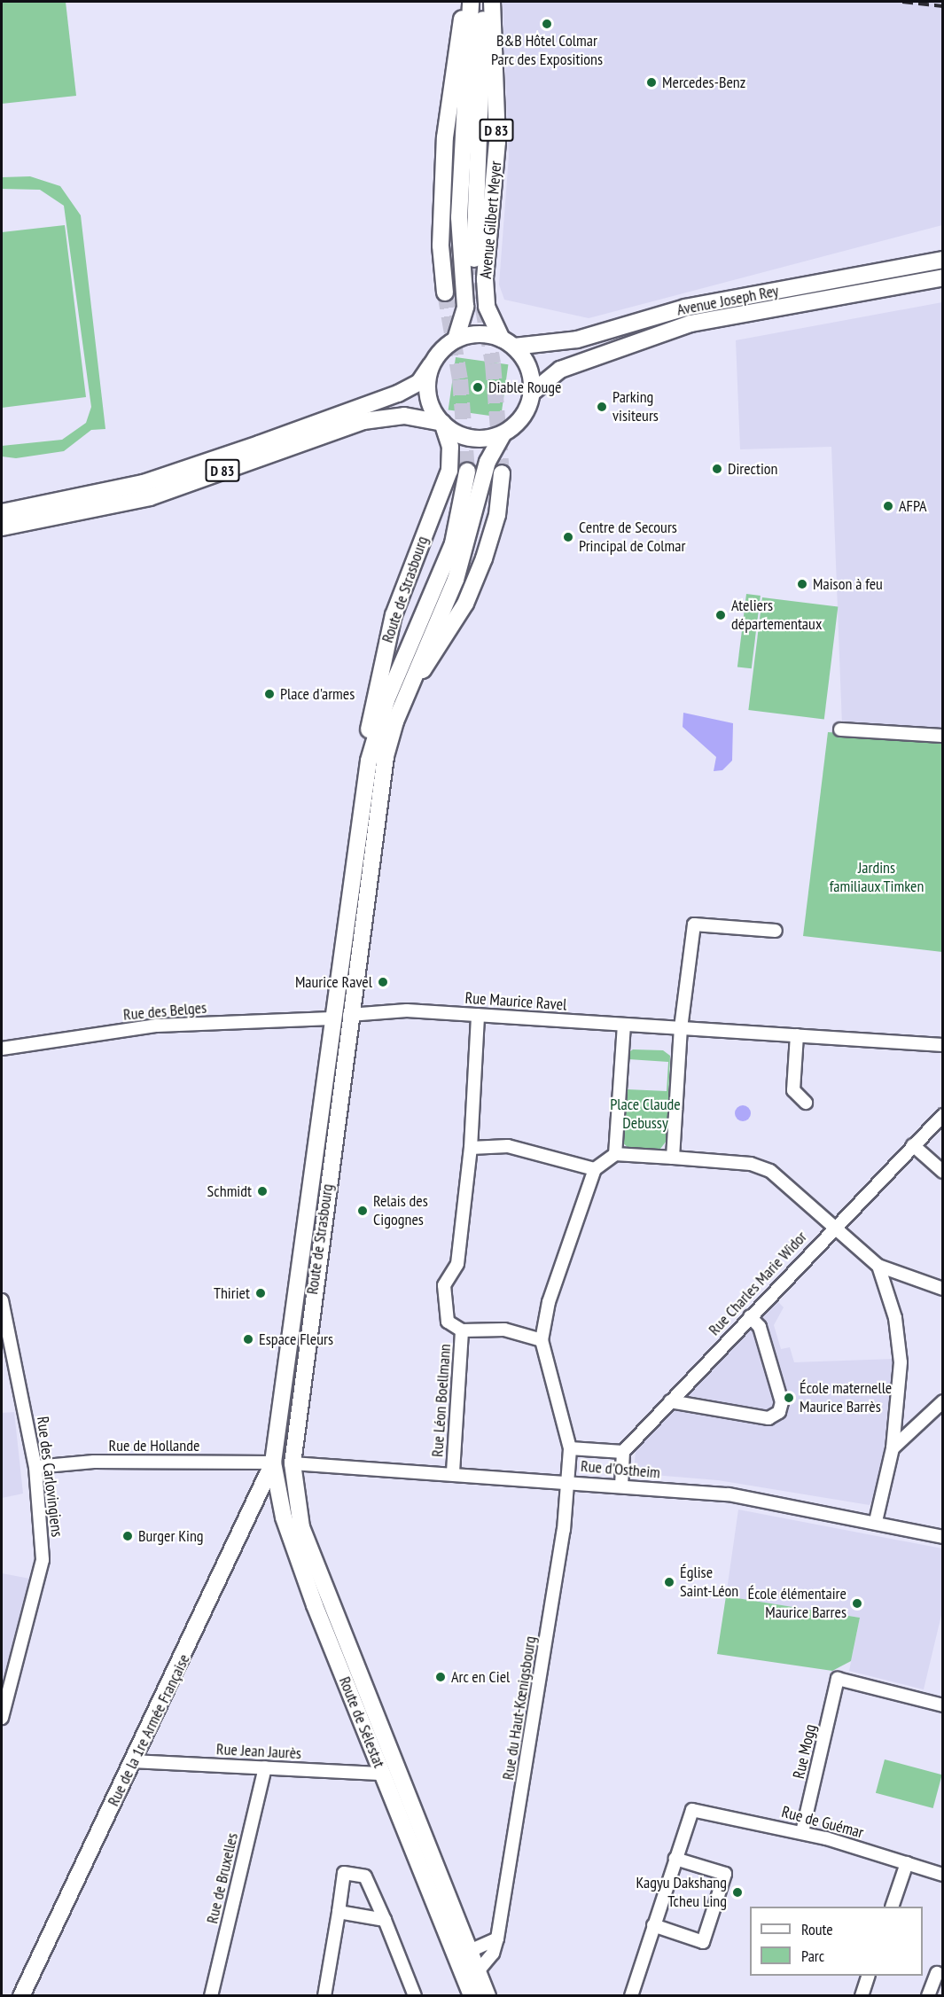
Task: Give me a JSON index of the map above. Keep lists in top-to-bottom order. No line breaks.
{"streets":{"main road":["D 83","Avenue Gilbert Meyer","Avenue Joseph Rey","Route de Strasbourg","Route de Sélestat","Rue de la 1re Armée Française"],"street":["Rue Maurice Ravel","Rue des Belges","Rue Charles Marie Widor","Rue Léon Boellmann","Rue de Hollande","Rue d'Ostheim","Rue des Carlovingiens","Rue du Haut-Kœnigsbourg","Rue Jean Jaurès","Rue Mogg","Rue de Guémar","Rue de Bruxelles"]},"crossings":[["D 83","Avenue Gilbert Meyer"],["D 83","Avenue Joseph Rey"],["D 83","Route de Strasbourg"],["Avenue Gilbert Meyer","Avenue Joseph Rey"],["Avenue Gilbert Meyer","Route de Strasbourg"],["Avenue Joseph Rey","Route de Strasbourg"],["Route de Strasbourg","Rue Maurice Ravel"],["Route de Strasbourg","Rue des Belges"],["Route de Strasbourg","Rue de Hollande"],["Route de Strasbourg","Rue d'Ostheim"],["Route de Strasbourg","Route de Sélestat"],["Route de Strasbourg","Rue de la 1re Armée Française"],["Rue Maurice Ravel","Rue Léon Boellmann"],["Rue Charles Marie Widor","Rue d'Ostheim"],["Rue Léon Boellmann","Rue d'Ostheim"],["Rue Léon Boellmann","Rue du Haut-Kœnigsbourg"],["Rue de Hollande","Rue des Carlovingiens"],["Rue de Hollande","Route de Sélestat"],["Rue de Hollande","Rue de la 1re Armée Française"],["Rue d'Ostheim","Rue du Haut-Kœnigsbourg"],["Rue d'Ostheim","Route de Sélestat"],["Rue du Haut-Kœnigsbourg","Route de Sélestat"],["Route de Sélestat","Rue de la 1re Armée Française"],["Route de Sélestat","Rue Jean Jaurès"],["Rue de la 1re Armée Française","Rue Jean Jaurès"],["Rue Jean Jaurès","Rue de Bruxelles"],["Rue Mogg","Rue de Guémar"]],"parks":["Jardins familiaux Timken","Place Claude Debussy"],"places":["B&B Hôtel Colmar Parc des Expositions","Mercedes-Benz","Diable Rouge","Parking visiteurs","Direction","AFPA","Centre de Secours Principal de Colmar","Maison à feu","Ateliers départementaux","Place d'armes","Maurice Ravel","Schmidt","Relais des Cigognes","Thiriet","Espace Fleurs","École maternelle Maurice Barrès","Burger King","Église Saint-Léon","École élémentaire Maurice Barres","Arc en Ciel","Kagyu Dakshang Tcheu Ling"],"legend":["Route","Parc"]}
